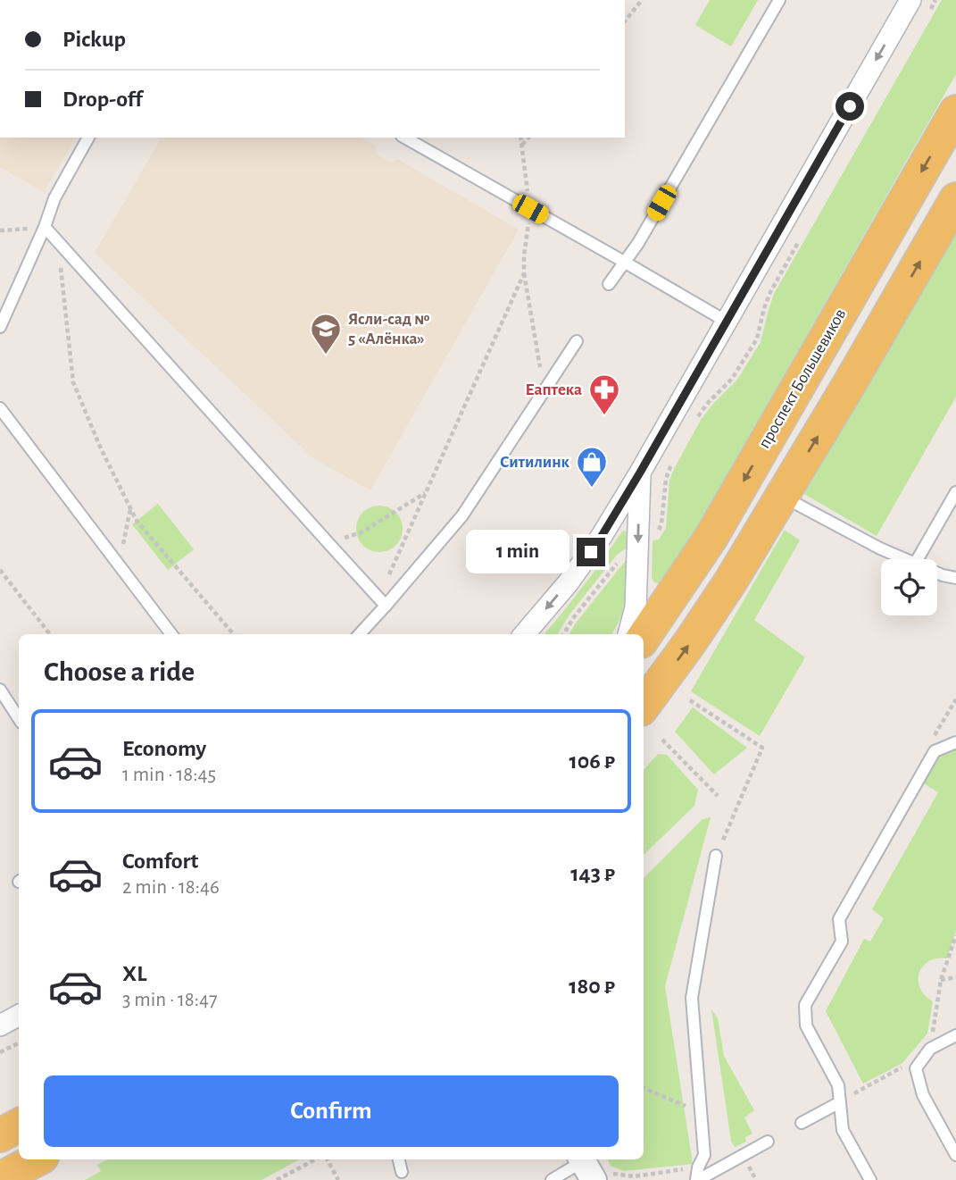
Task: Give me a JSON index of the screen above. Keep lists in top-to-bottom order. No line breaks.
{"streets":{"main road":["проспект Большевиков"]},"places":{"school or university":["Ясли-сад № 5 «Алёнка»"],"pharmacy":["Еаптека"],"shop":["Ситилинк"]},"page":{"banner":["Pickup","Drop-off"],"bubble":"1 min","heading":"Choose a ride","list":[{"name":"Economy","note":"1 min · 18:45","value":"106 ₽"},{"name":"Comfort","note":"2 min · 18:46","value":"143 ₽"},{"name":"XL","note":"3 min · 18:47","value":"180 ₽"}],"buttons":"Confirm"}}
